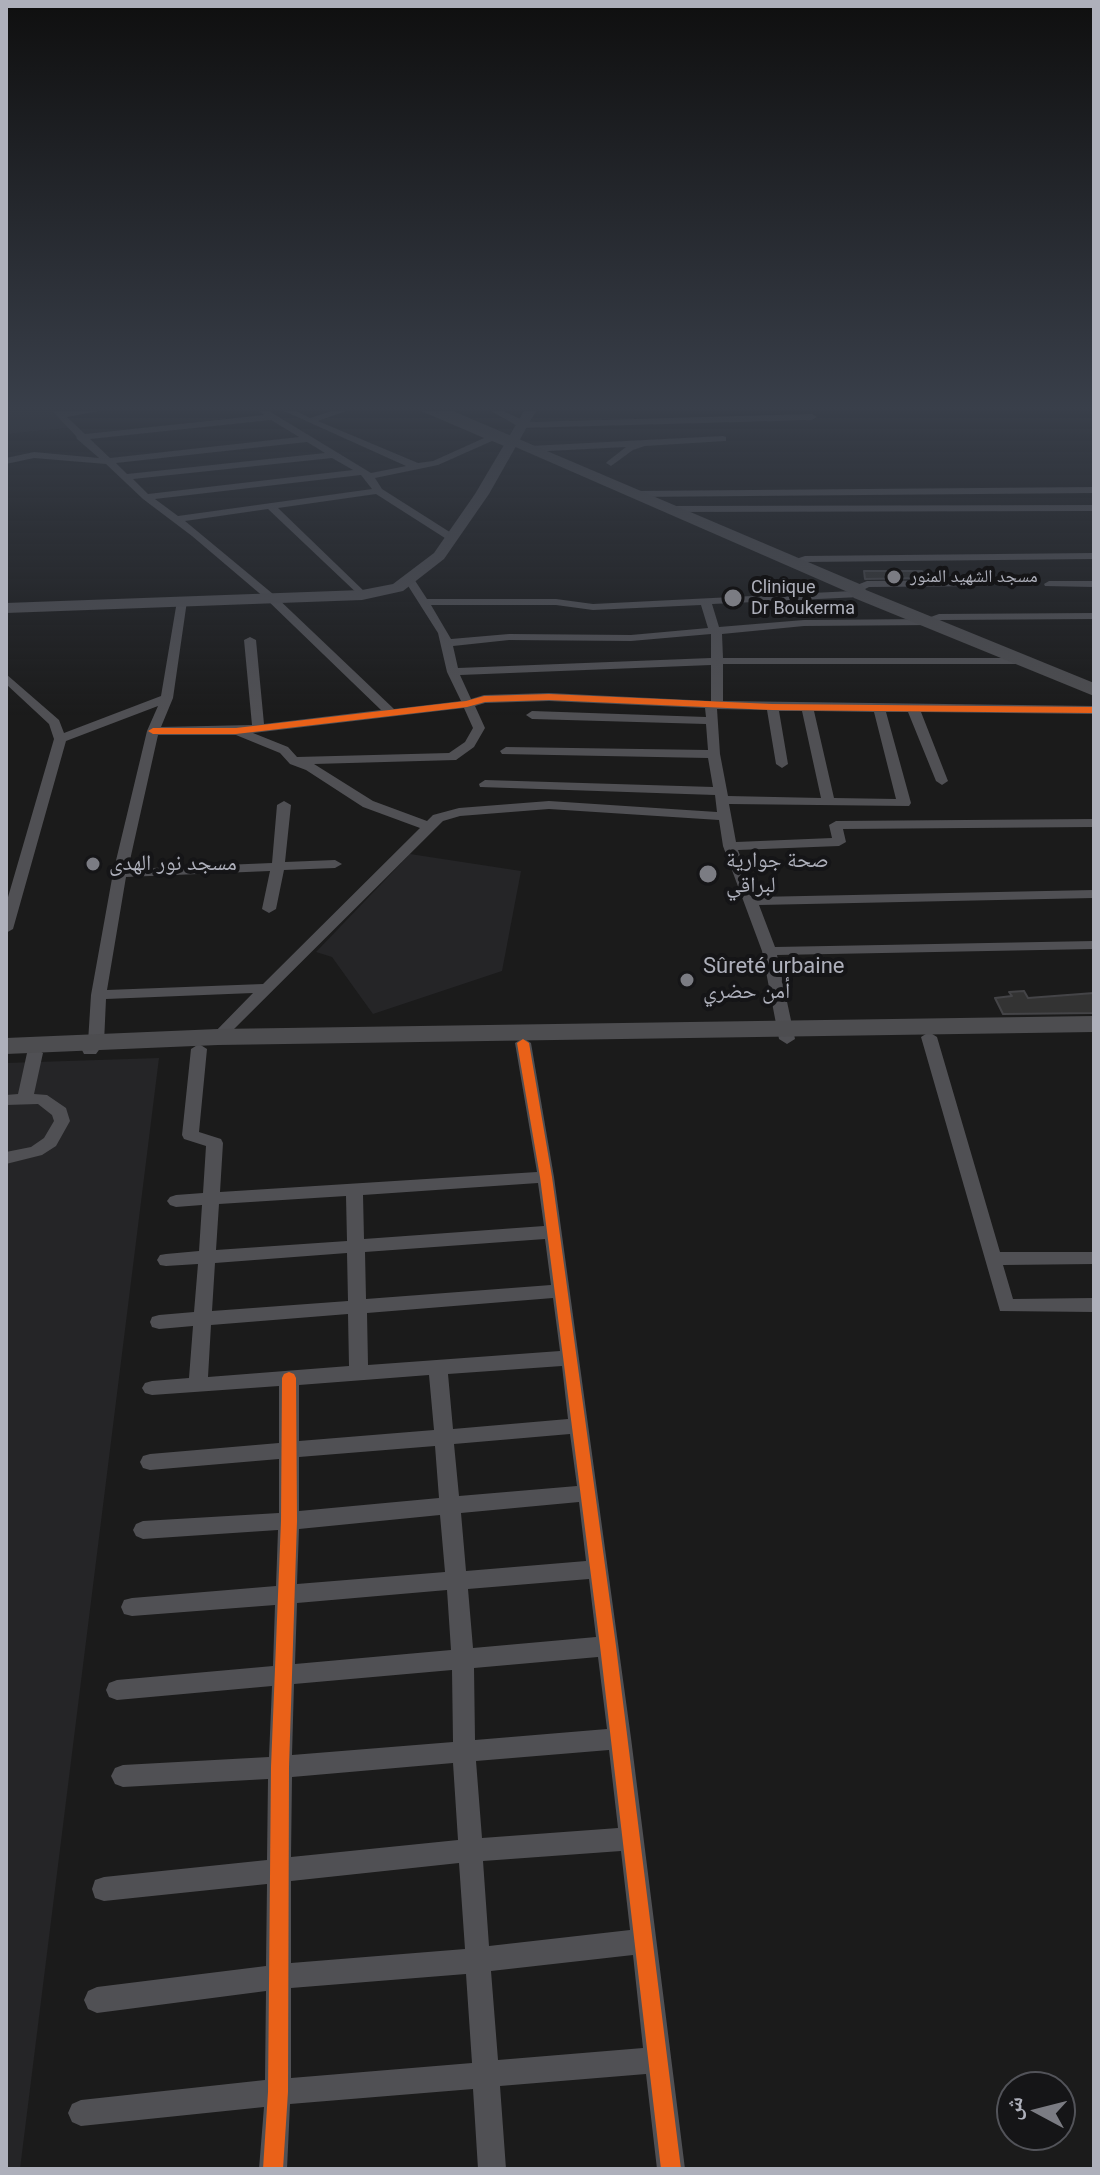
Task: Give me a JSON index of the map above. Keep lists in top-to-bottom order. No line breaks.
{"places":["مسجد الشهيد المنور","Clinique Dr Boukerma","مسجد نور الهدى","صحة جوارية لبراقي","Sûreté urbaine أمن حضري"],"north":"left"}
